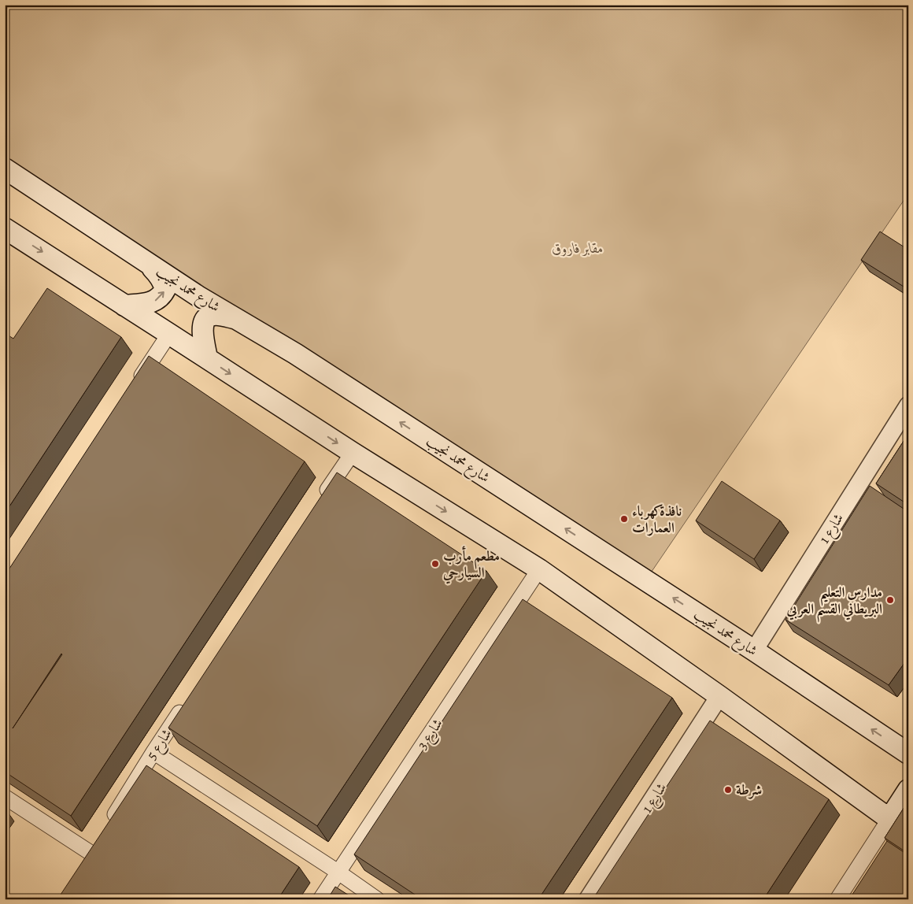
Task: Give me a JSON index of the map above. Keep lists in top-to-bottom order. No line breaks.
{"streets":{"main road":["شارع محمد نجيب"],"street":["شارع 1","شارع 3","شارع 5"]},"crossings":[["شارع محمد نجيب","شارع 1"]],"parks":["مقابر فاروق"],"places":["نافذةكهرباء العمارات","مطعم مأرب السيارحي","مدارس التعليم البريطاني القسم العربي","شرطة"]}
